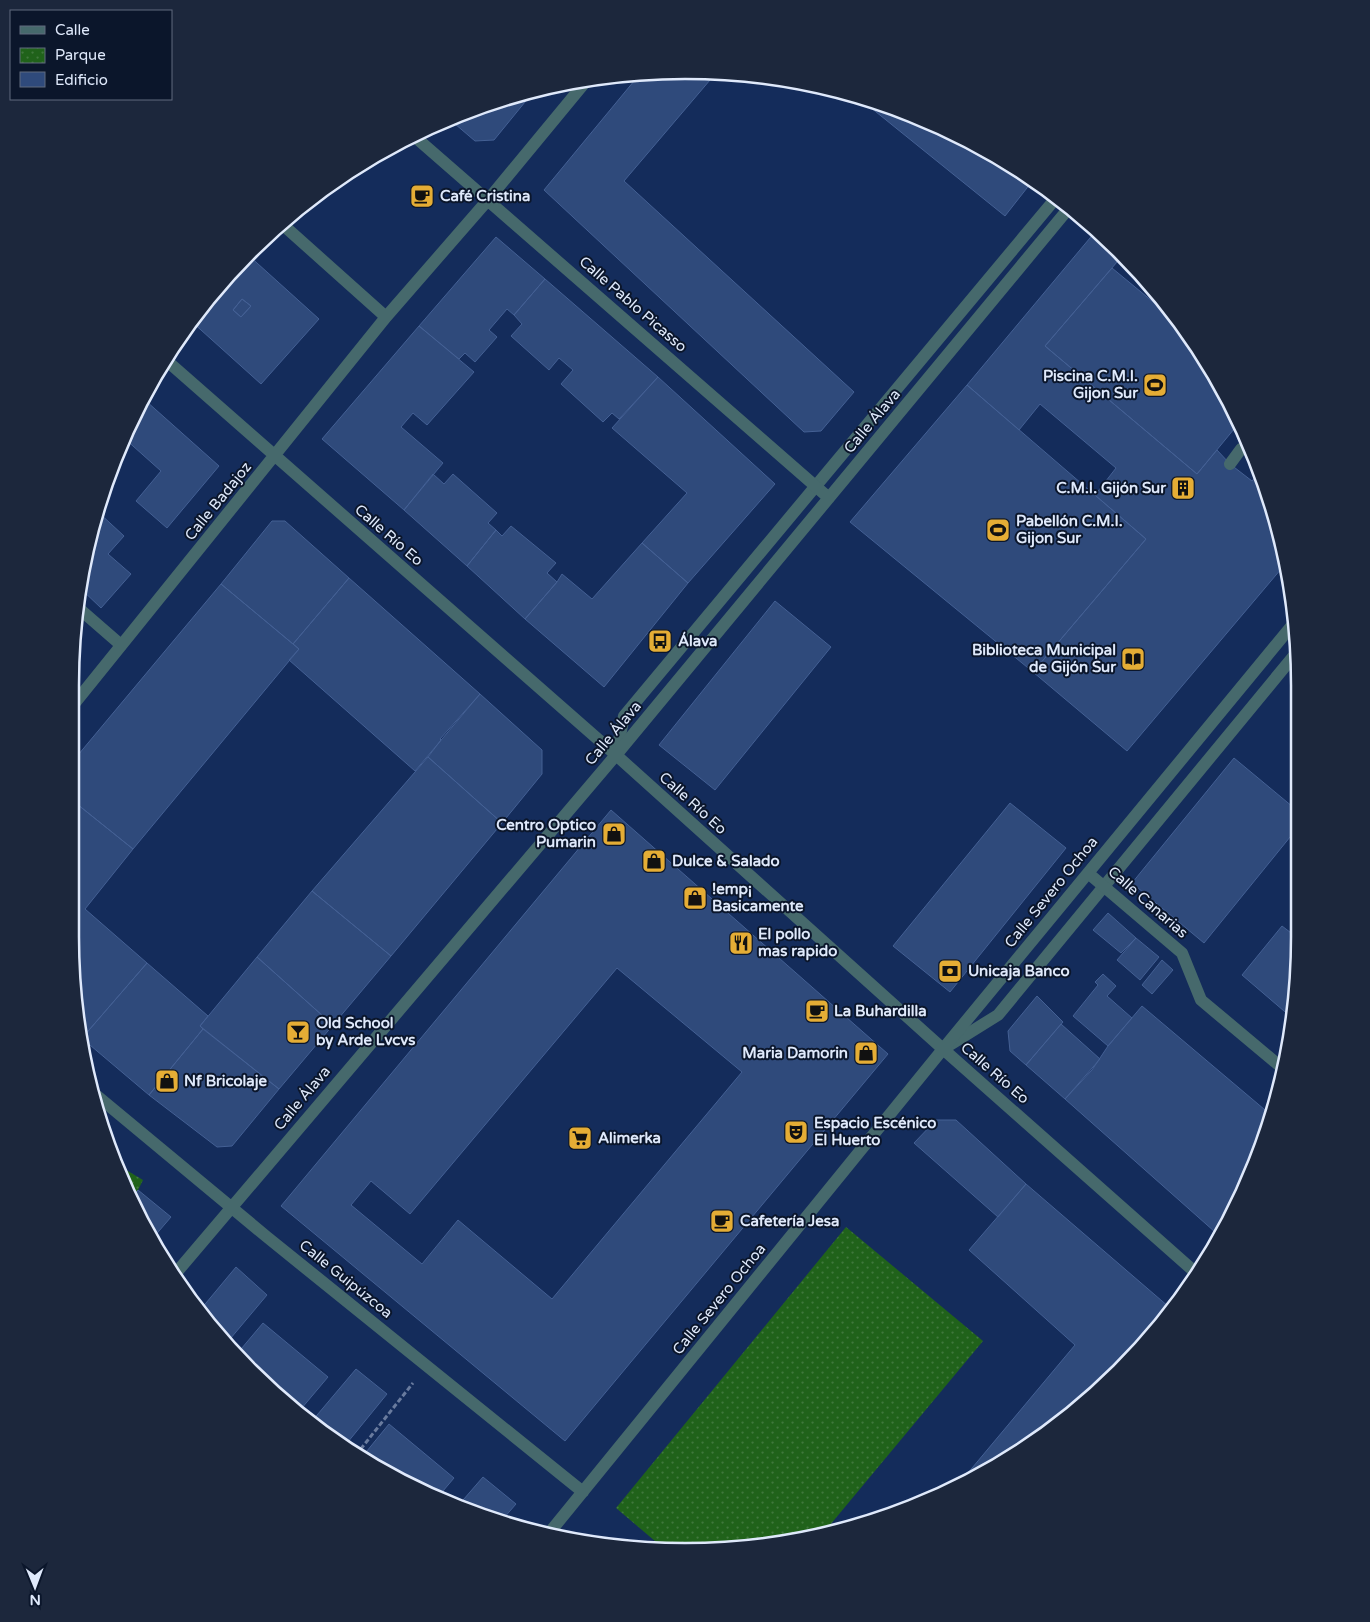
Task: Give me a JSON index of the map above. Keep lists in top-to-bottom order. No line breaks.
{"streets":{"street":["Calle Pablo Picasso","Calle Álava","Calle Badajoz","Calle Río Eo","Calle Severo Ochoa","Calle Canarias","Calle Guipúzcoa"]},"crossings":[["Calle Pablo Picasso","Calle Álava"],["Calle Pablo Picasso","Calle Badajoz"],["Calle Álava","Calle Río Eo"],["Calle Álava","Calle Guipúzcoa"],["Calle Badajoz","Calle Río Eo"],["Calle Río Eo","Calle Severo Ochoa"],["Calle Severo Ochoa","Calle Canarias"],["Calle Severo Ochoa","Calle Guipúzcoa"]],"places":{"cafe":["Café Cristina","La Buhardilla","Cafetería Jesa"],"sports":["Piscina C.M.I. Gijon Sur","Pabellón C.M.I. Gijon Sur"],"building":["C.M.I. Gijón Sur"],"bus stop":["Álava"],"library":["Biblioteca Municipal de Gijón Sur"],"shop":["Centro Optico Pumarin","Dulce & Salado","!emp¡ Basicamente","Maria Damorin","Nf Bricolaje"],"restaurant":["El pollo mas rapido"],"bank":["Unicaja Banco"],"bar":["Old School by Arde Lvcvs"],"theatre":["Espacio Escénico El Huerto"],"supermarket":["Alimerka"]},"legend":["Calle","Parque","Edificio"],"north":"bottom"}
